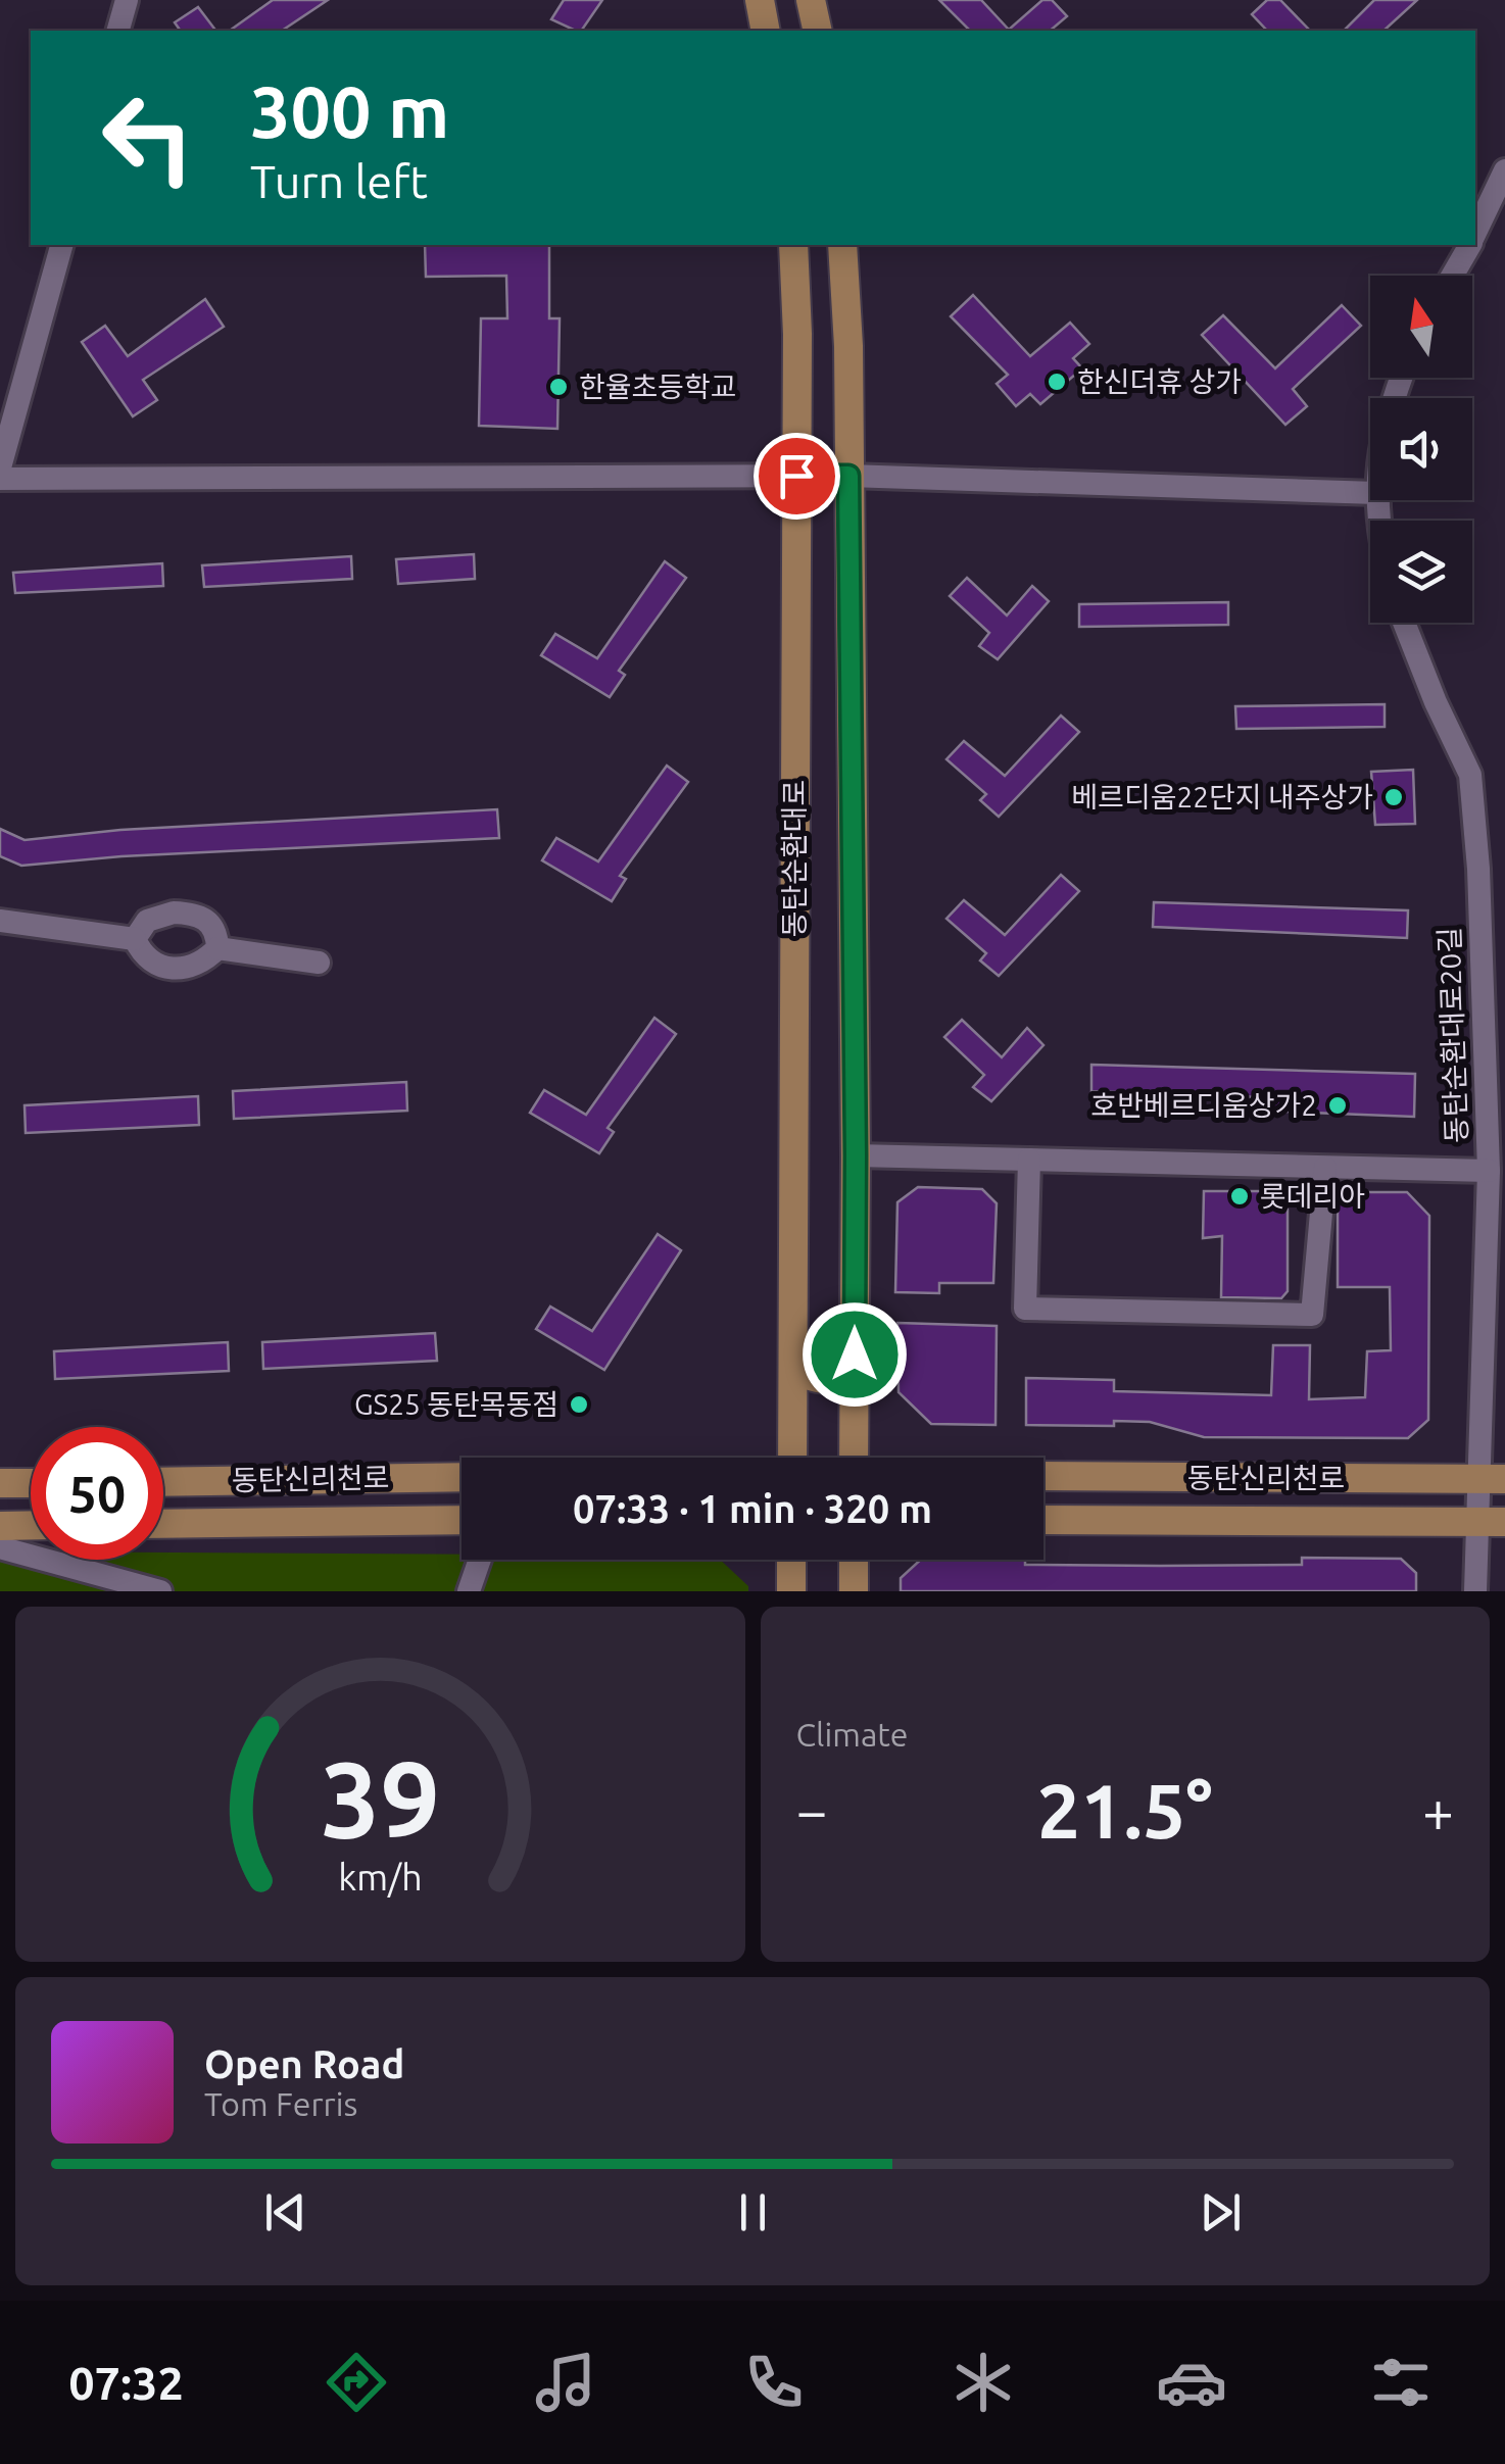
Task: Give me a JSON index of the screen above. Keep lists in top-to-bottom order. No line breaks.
{"streets":{"main road":["동탄순환대로","동탄신리천로"],"street":["동탄순환대로20길"]},"crossings":[["동탄순환대로20길","동탄신리천로"]],"places":["한신더휴 상가","한율초등학교","베르디움22단지 내주상가","호반베르디움상가2","롯데리아","GS25 동탄목동점"],"north":"top","page":{"turn":["300 m","Turn left"],"limit":"50","trip":"07:33 · 1 min · 320 m","tile":"Climate","heat":["−","21.5°","+"],"song":["Open Road","Tom Ferris"],"tabs":"07:32","gauge":["39","km/h"]}}
